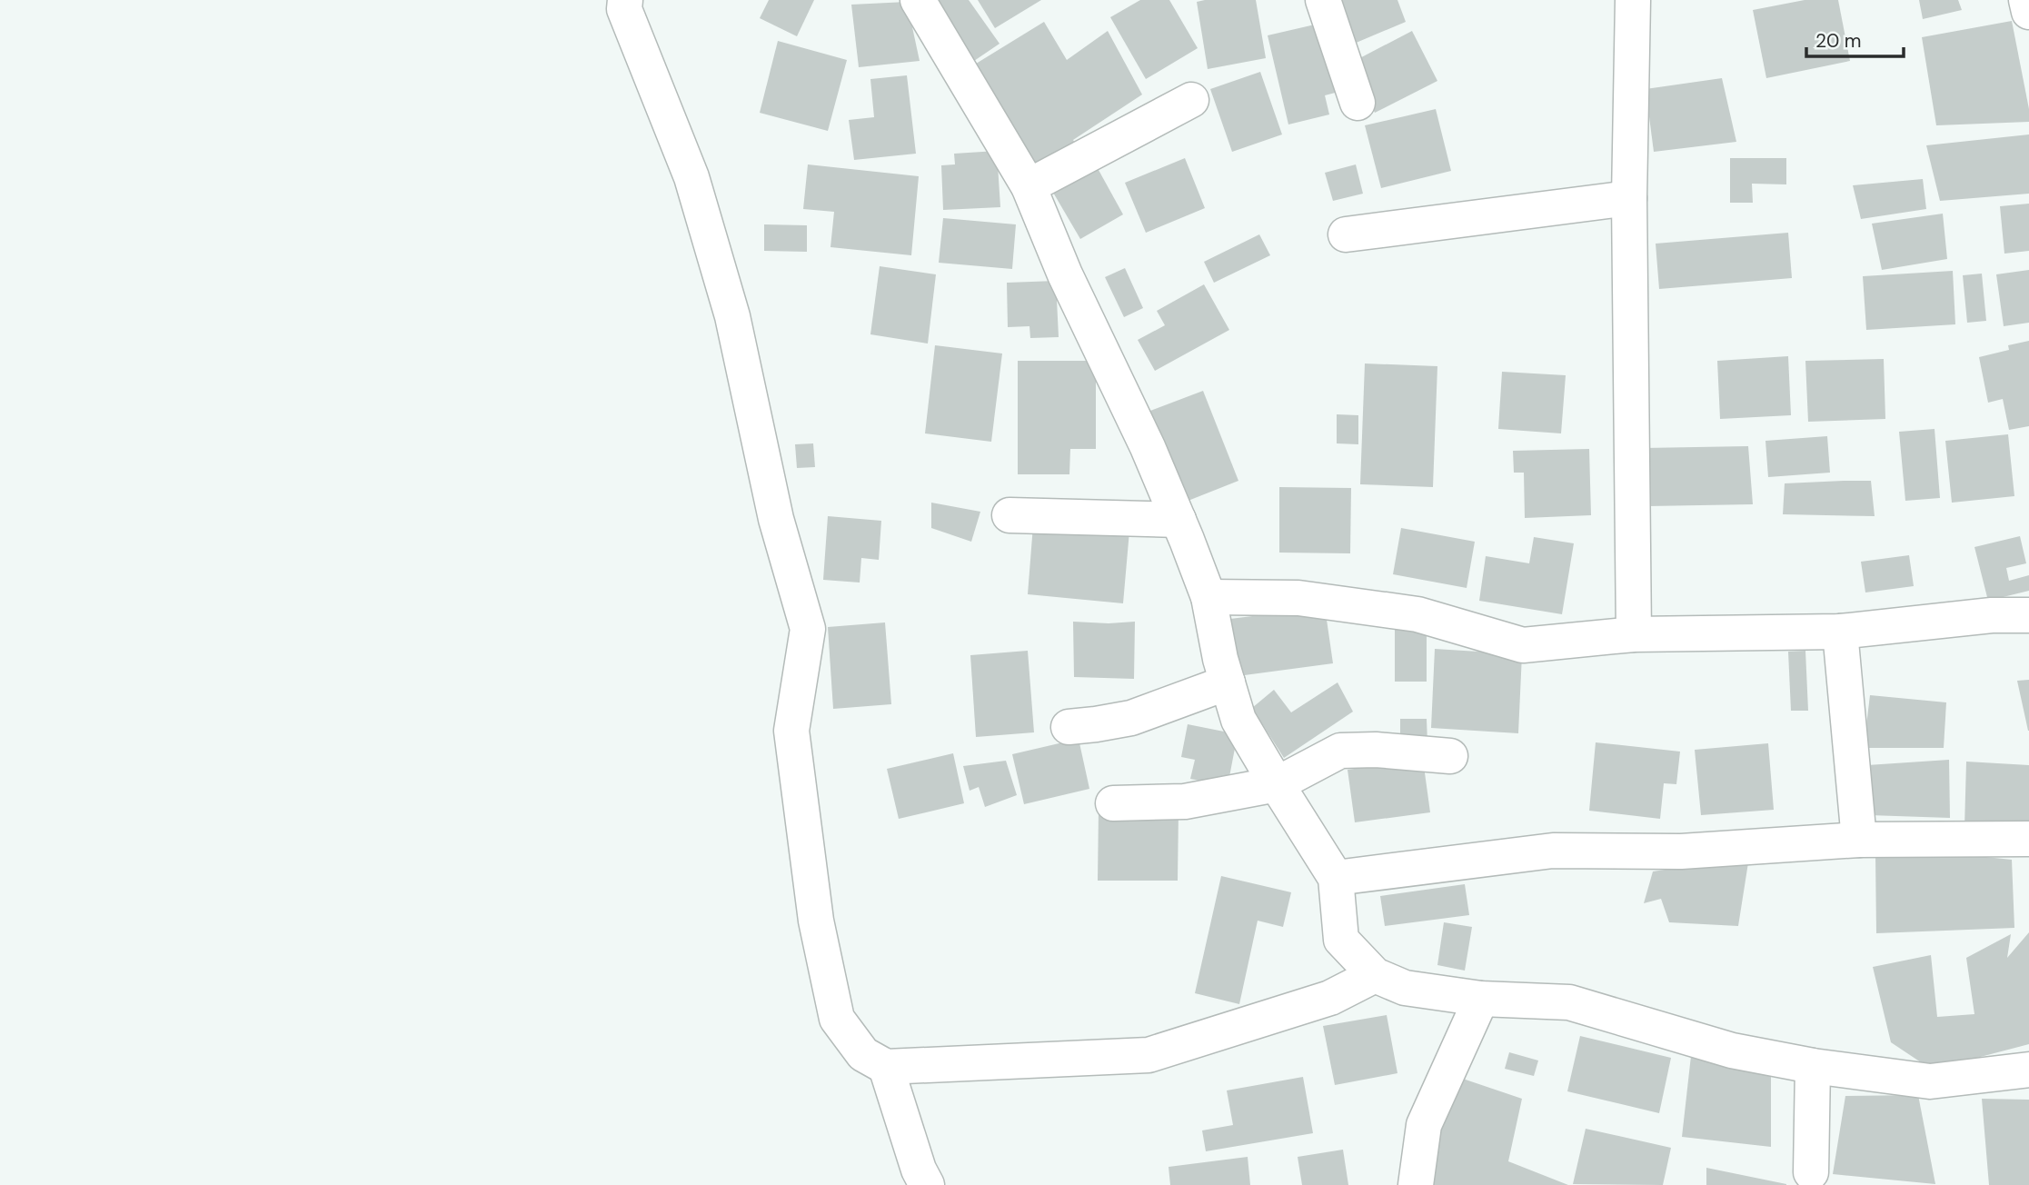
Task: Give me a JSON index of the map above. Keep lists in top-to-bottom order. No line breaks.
{"scale_bar":"20 m"}
